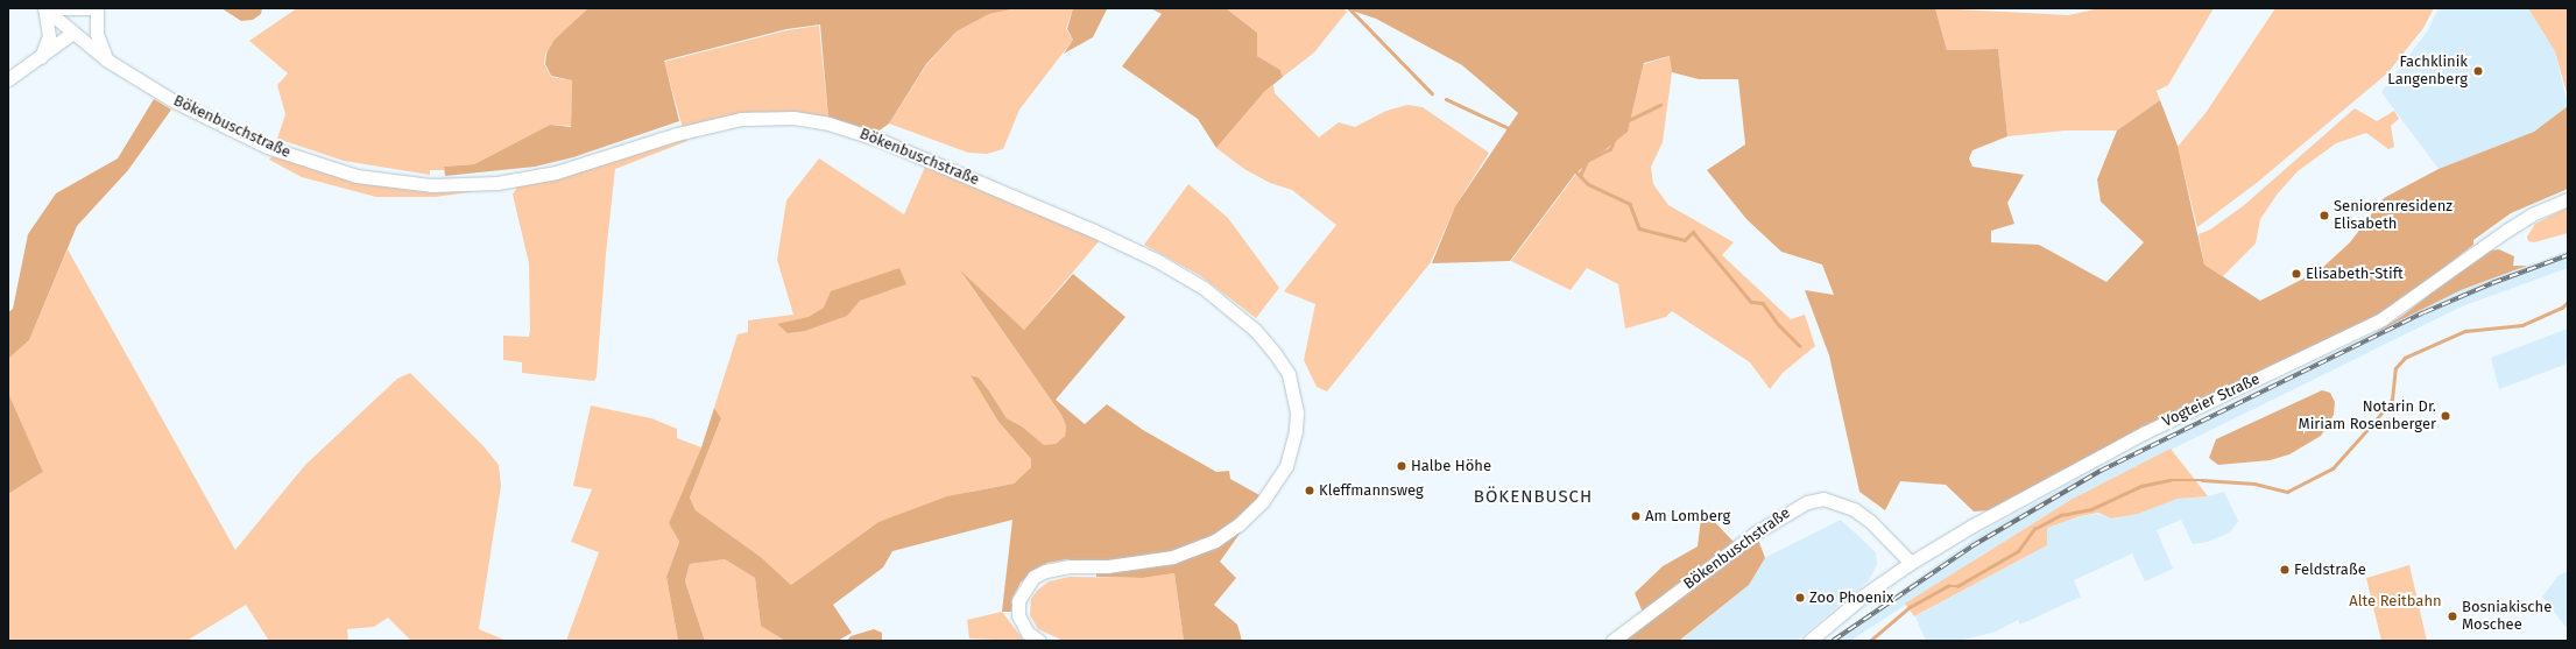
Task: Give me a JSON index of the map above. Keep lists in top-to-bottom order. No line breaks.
{"streets":{"main road":["Bökenbuschstraße","Vogteier Straße"]},"crossings":[["Bökenbuschstraße","Vogteier Straße"]],"districts":["BÖKENBUSCH"],"parks":["Alte Reitbahn"],"places":["Fachklinik Langenberg","Seniorenresidenz Elisabeth","Elisabeth-Stift","Notarin Dr. Miriam Rosenberger","Halbe Höhe","Kleffmannsweg","Am Lomberg","Feldstraße","Zoo Phoenix","Bosniakische Moschee"]}
